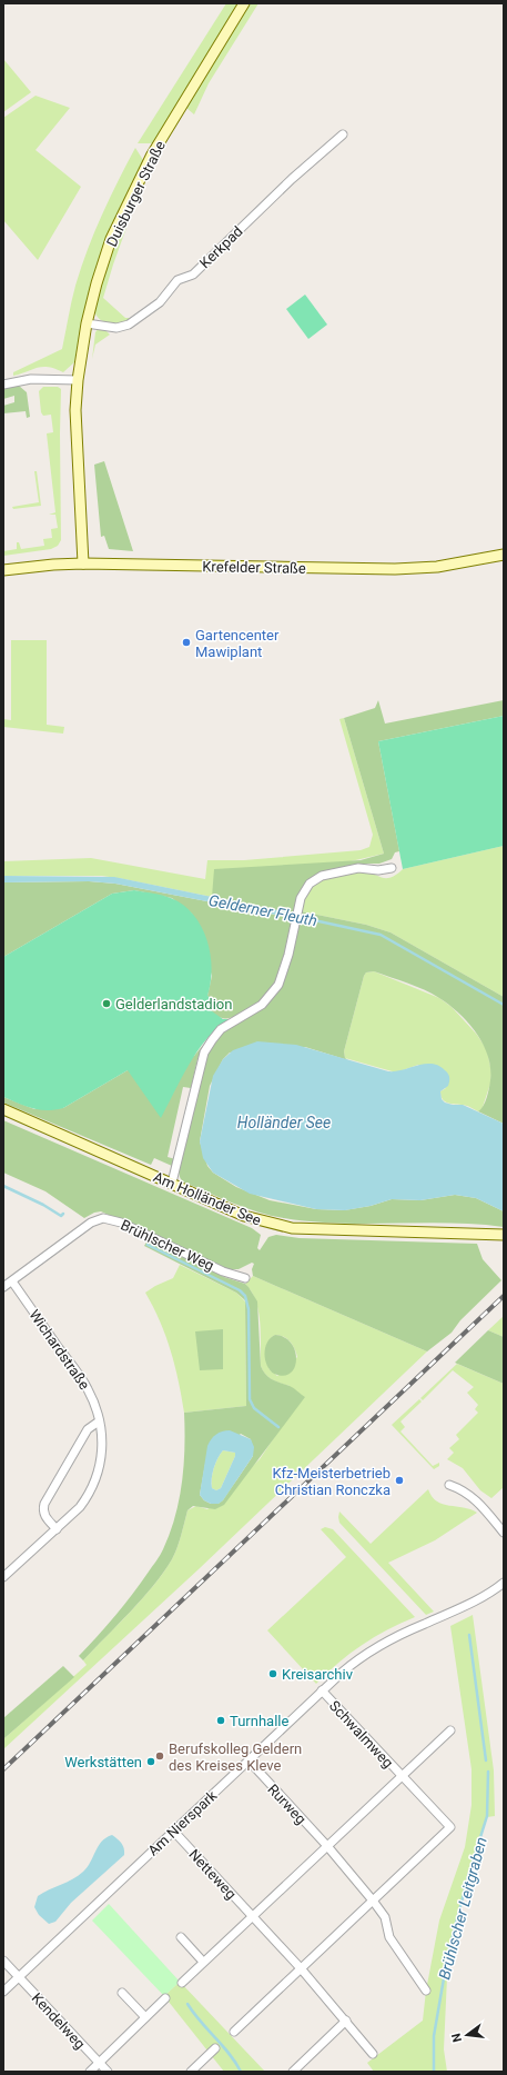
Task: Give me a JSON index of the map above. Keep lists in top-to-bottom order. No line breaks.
{"streets":{"main road":["Duisburger Straße","Krefelder Straße","Am Holländer See"],"street":["Kerkpad","Brühlscher Weg","Wichardstraße","Schwalmweg","Rurweg","Am Nierspark","Netteweg","Kendelweg"]},"crossings":[["Duisburger Straße","Kerkpad"],["Duisburger Straße","Krefelder Straße"],["Brühlscher Weg","Wichardstraße"],["Schwalmweg","Rurweg"],["Schwalmweg","Am Nierspark"],["Rurweg","Am Nierspark"],["Am Nierspark","Netteweg"],["Am Nierspark","Kendelweg"]],"water":["Gelderner Fleuth","Holländer See","Brühlscher Leitgraben"],"places":["Gartencenter Mawiplant","Gelderlandstadion","Kfz-Meisterbetrieb Christian Ronczka","Kreisarchiv","Turnhalle","Berufskolleg Geldern des Kreises Kleve","Werkstätten"],"north":"left"}
